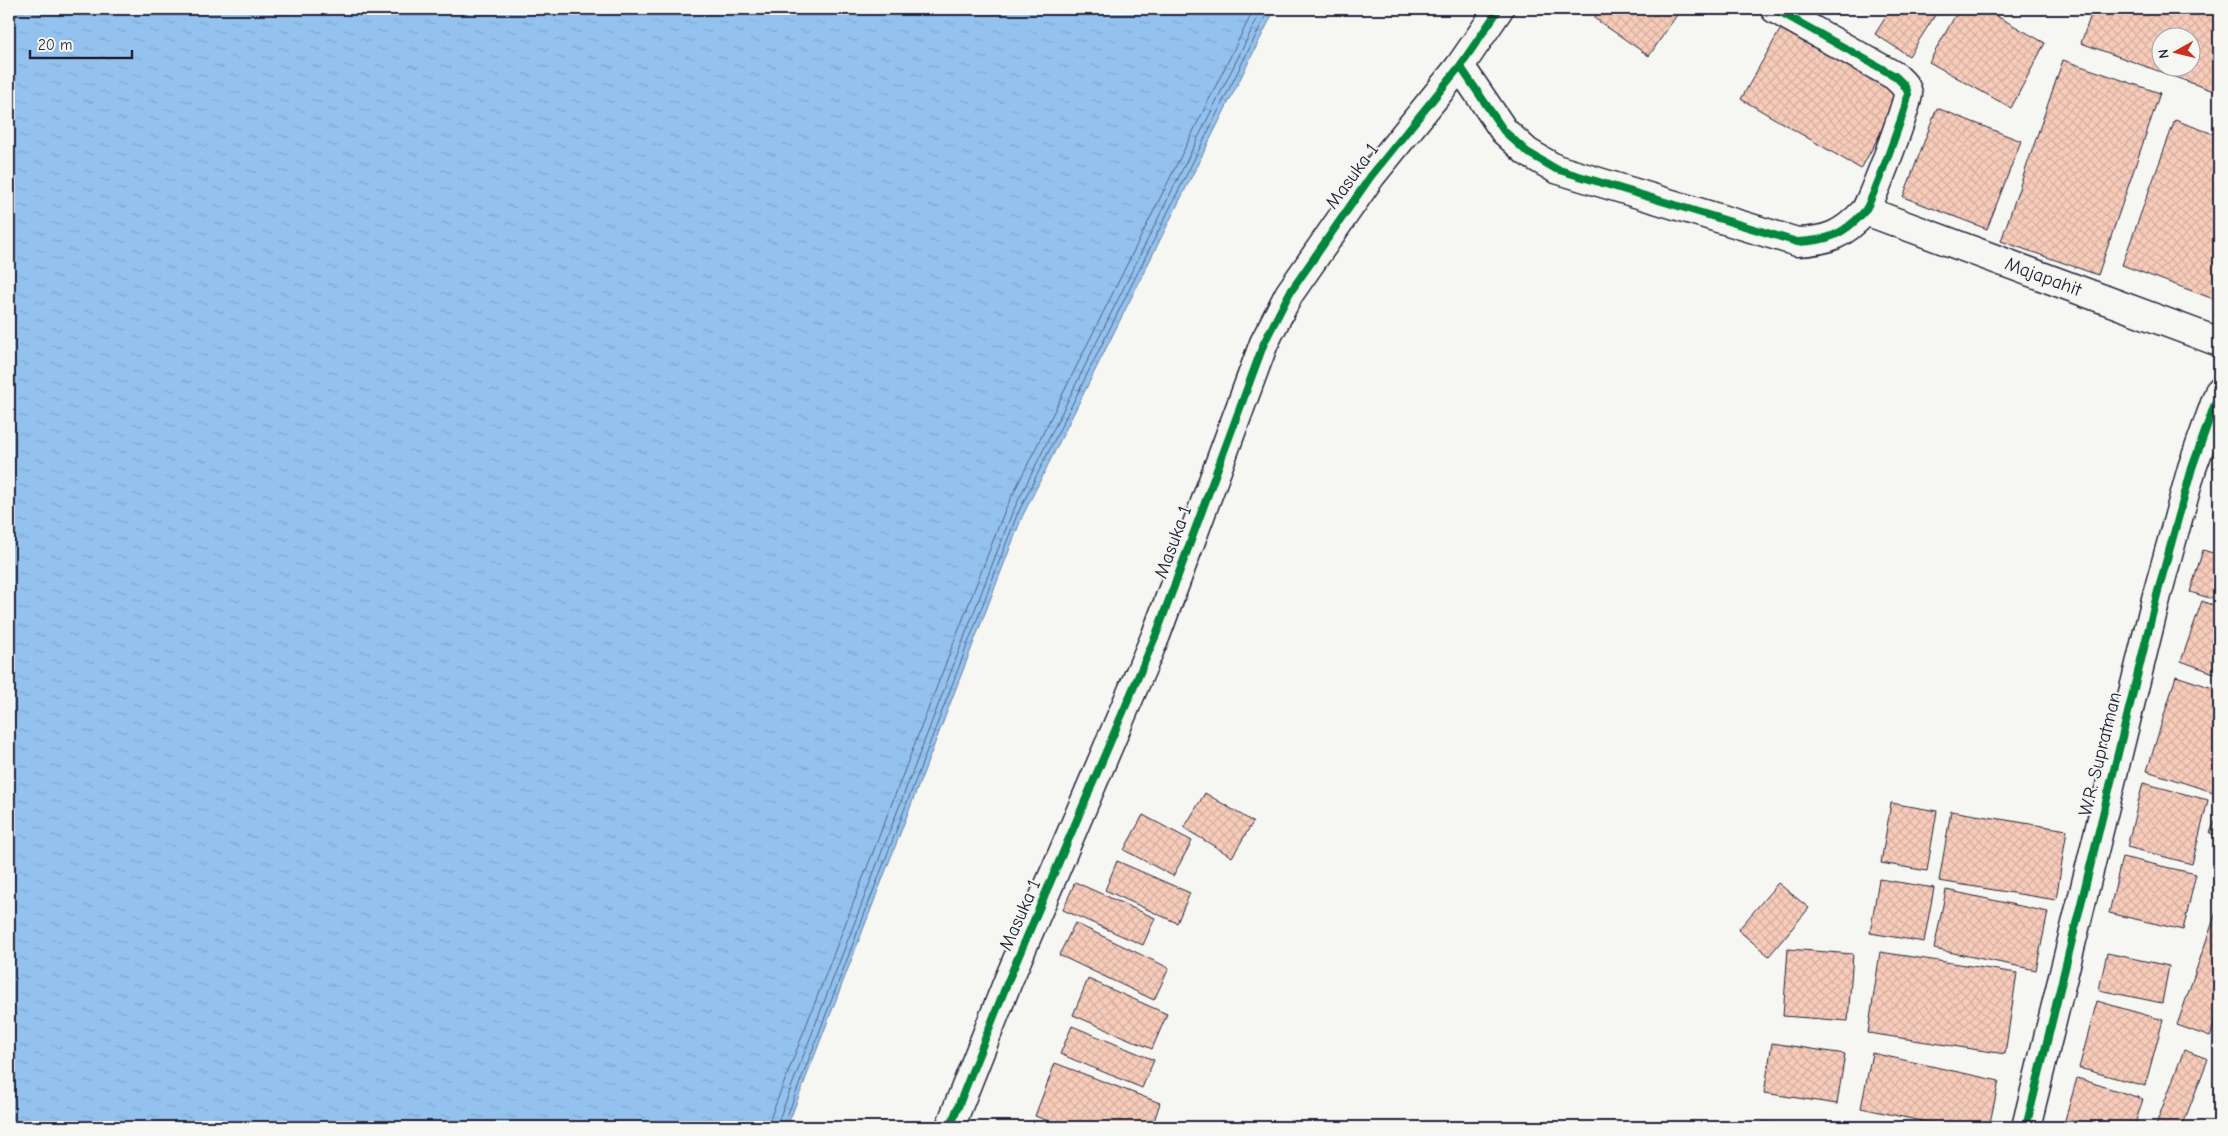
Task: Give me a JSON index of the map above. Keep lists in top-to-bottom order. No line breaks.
{"streets":{"street":["Masuka 1","Majapahit","W.R. Supratman"]},"scale_bar":"20 m","north":"left"}
